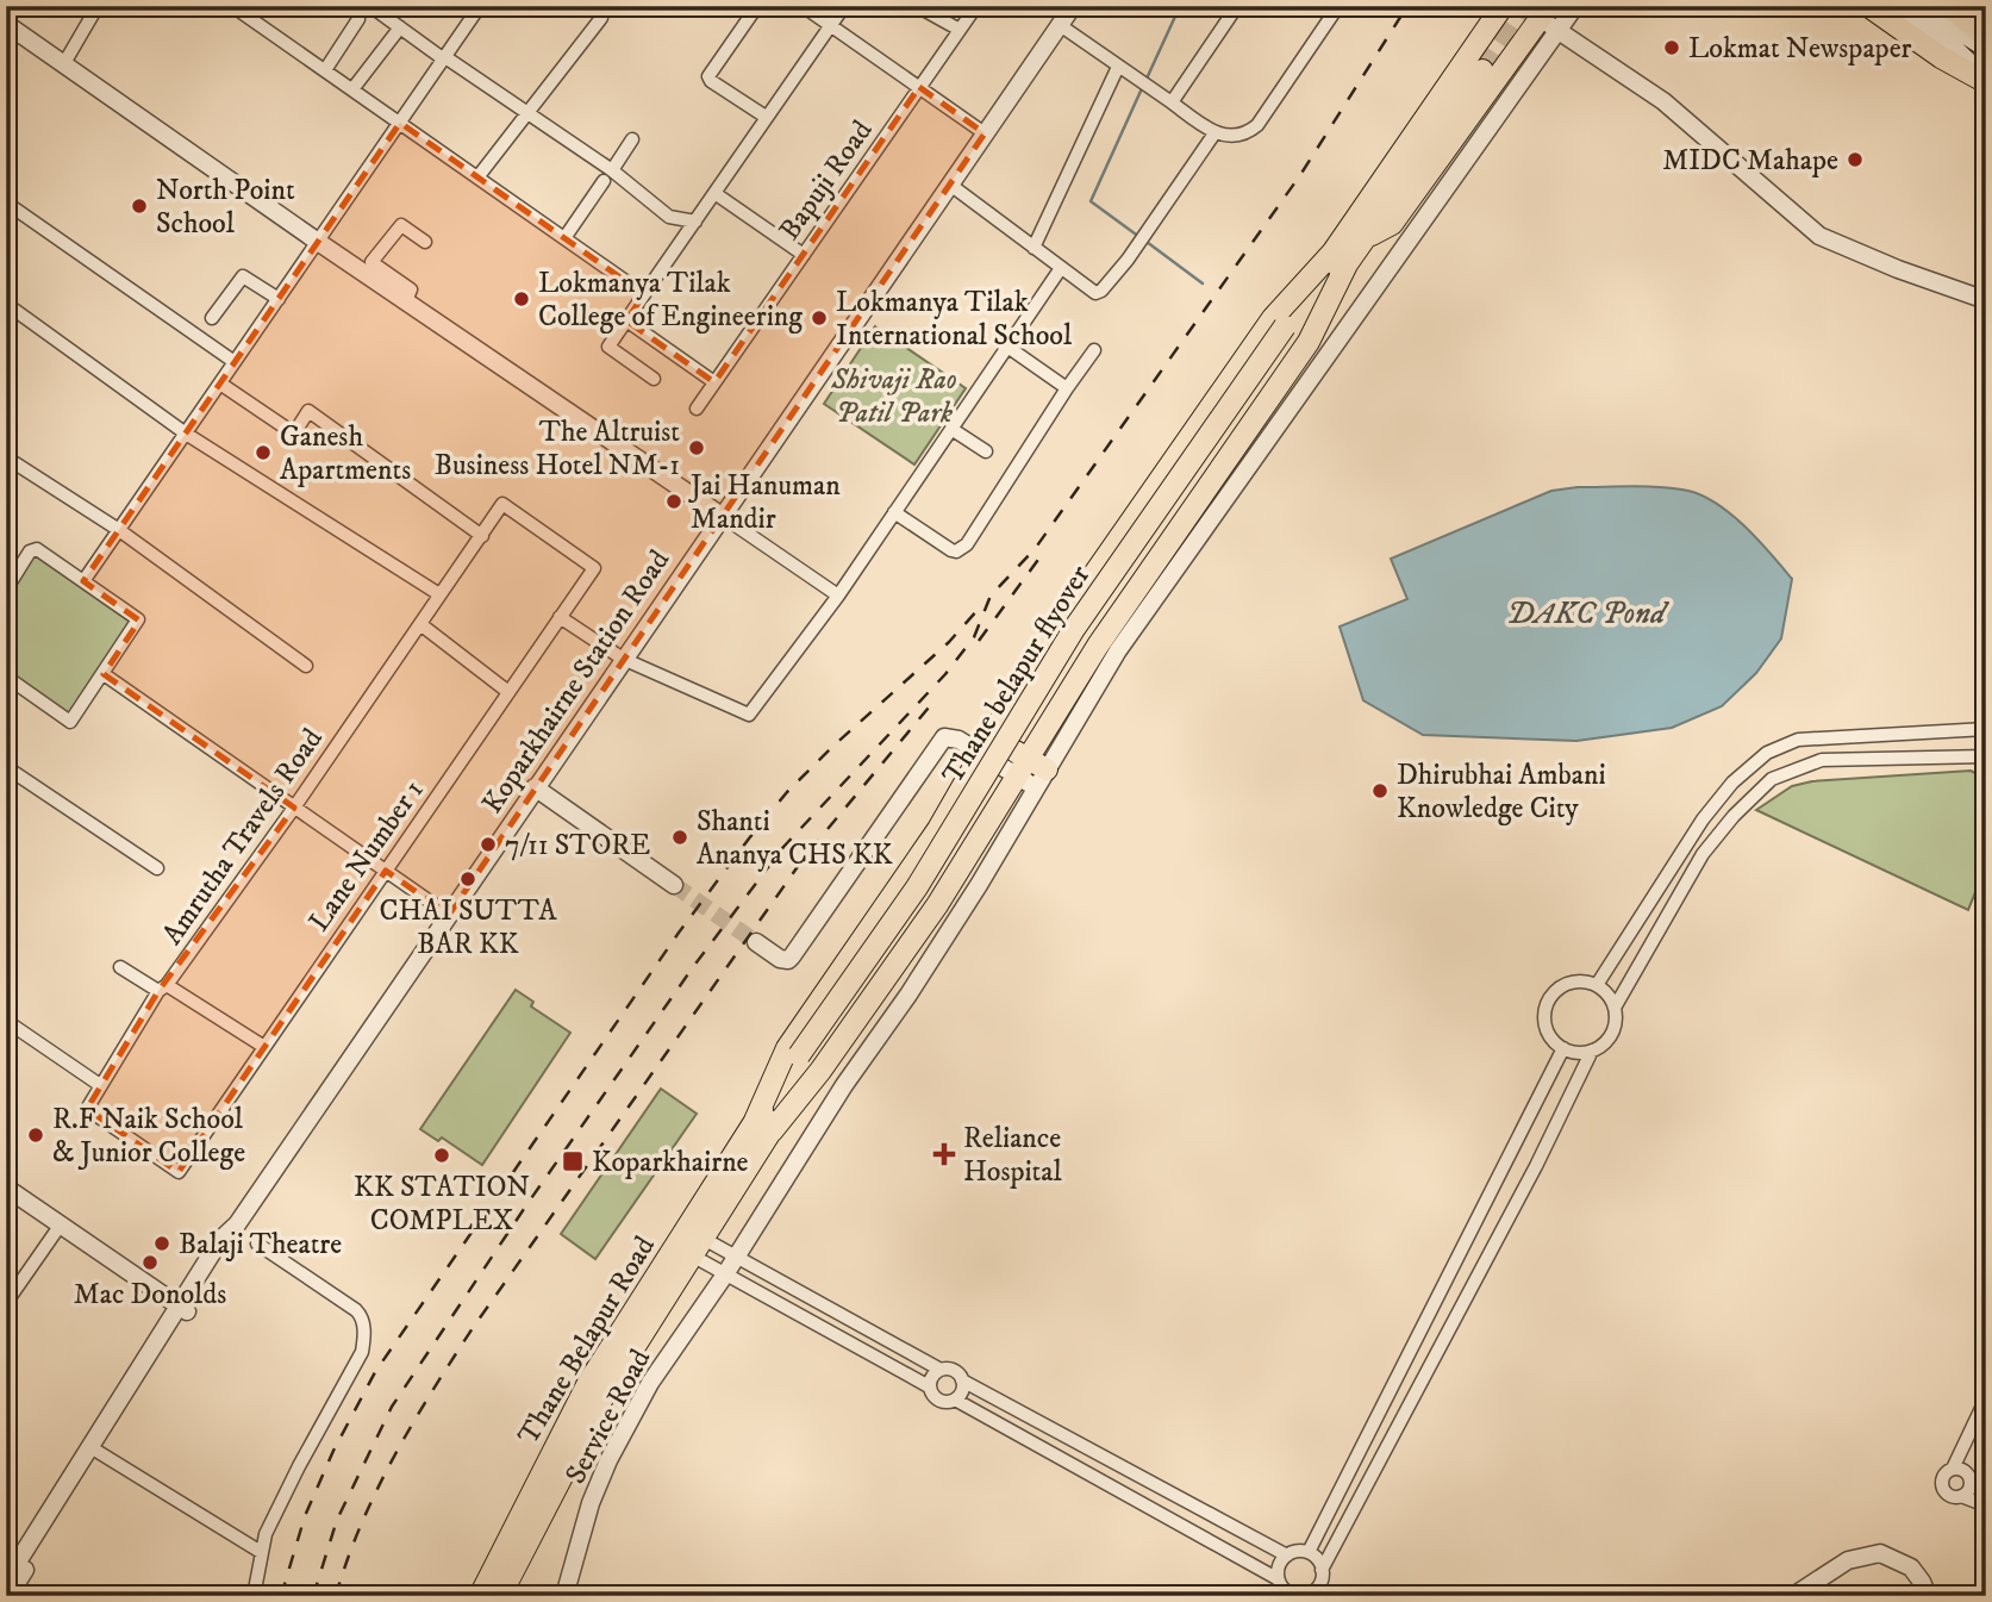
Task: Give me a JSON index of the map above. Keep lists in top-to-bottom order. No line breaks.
{"streets":{"main road":["Thane belapur flyover","Thane Belapur Road"],"street":["Bapuji Road","Koparkhairne Station Road","Amrutha Travels Road","Lane Number 1","Service Road"]},"crossings":[["Thane belapur flyover","Thane Belapur Road"],["Amrutha Travels Road","Lane Number 1"]],"water":["DAKC Pond"],"parks":["Shivaji Rao Patil Park"],"places":{"other":["Lokmat Newspaper","MIDC Mahape","North Point School","Lokmanya Tilak College of Engineering","Lokmanya Tilak International School","The Altruist Business Hotel NM-1","Ganesh Apartments","Jai Hanuman Mandir","Dhirubhai Ambani Knowledge City","Shanti Ananya CHS KK","7/11 STORE","CHAI SUTTA BAR KK","R.F Naik School & Junior College","KK STATION COMPLEX","Balaji Theatre","Mac Donolds"],"health":["Reliance Hospital"],"transit":["Koparkhairne"]}}
